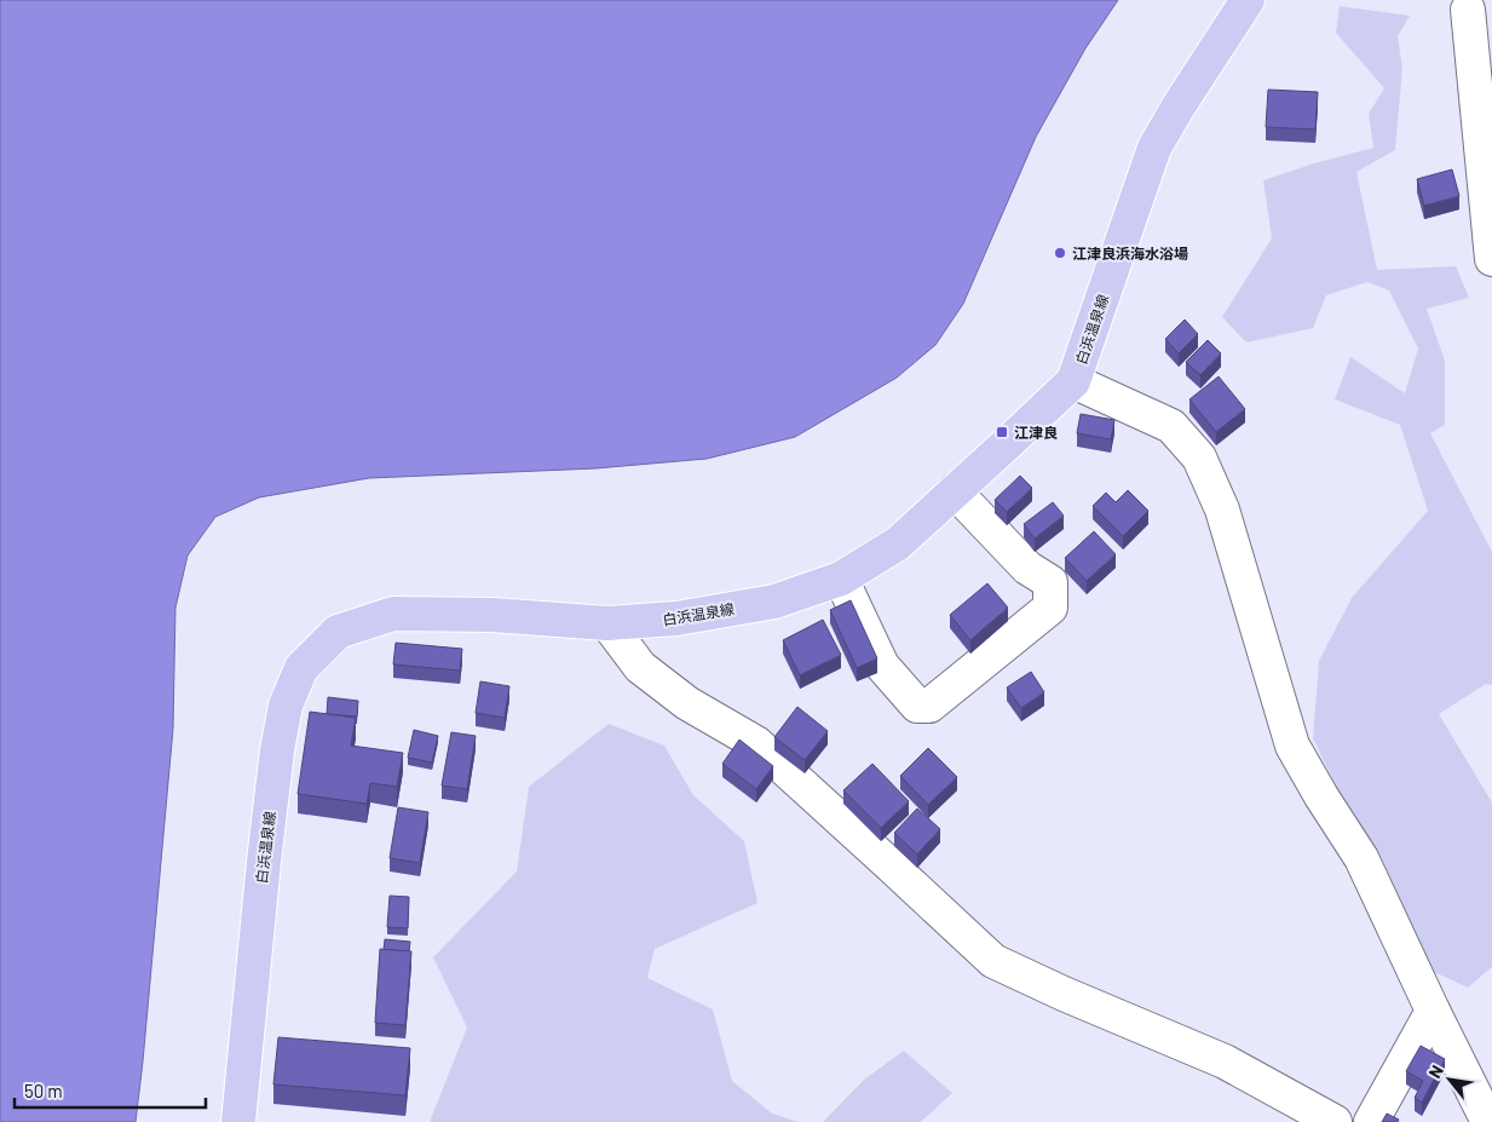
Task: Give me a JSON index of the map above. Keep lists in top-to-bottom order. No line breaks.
{"streets":{"main road":["白浜温泉線"]},"places":{"other":["江津良浜海水浴場"],"transit":["江津良"]},"scale_bar":"50 m","north":"top left"}
